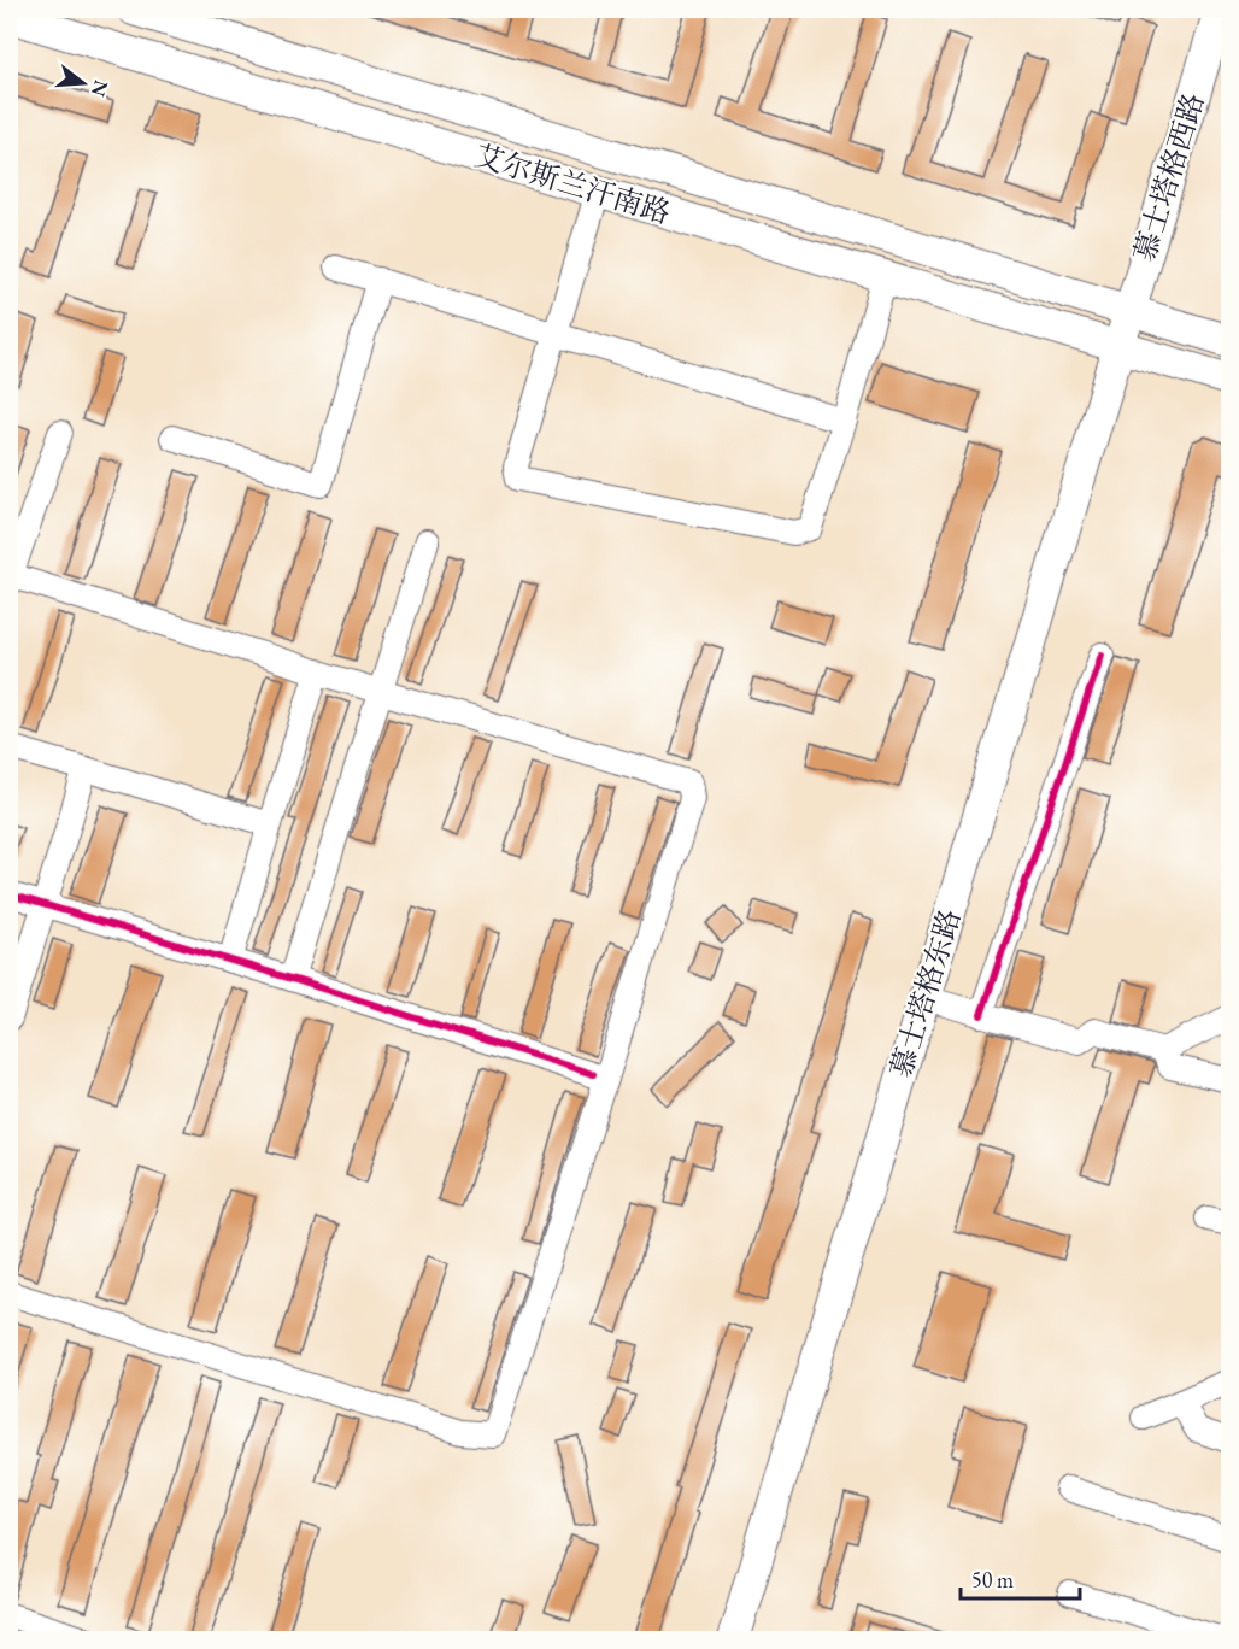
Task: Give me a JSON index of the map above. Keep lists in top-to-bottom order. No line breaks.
{"streets":{"main road":["慕士塔格西路","艾尔斯兰汗南路","慕士塔格东路"]},"crossings":[["慕士塔格西路","艾尔斯兰汗南路"],["慕士塔格西路","慕士塔格东路"],["艾尔斯兰汗南路","慕士塔格东路"]],"scale_bar":"50 m","north":"right"}
